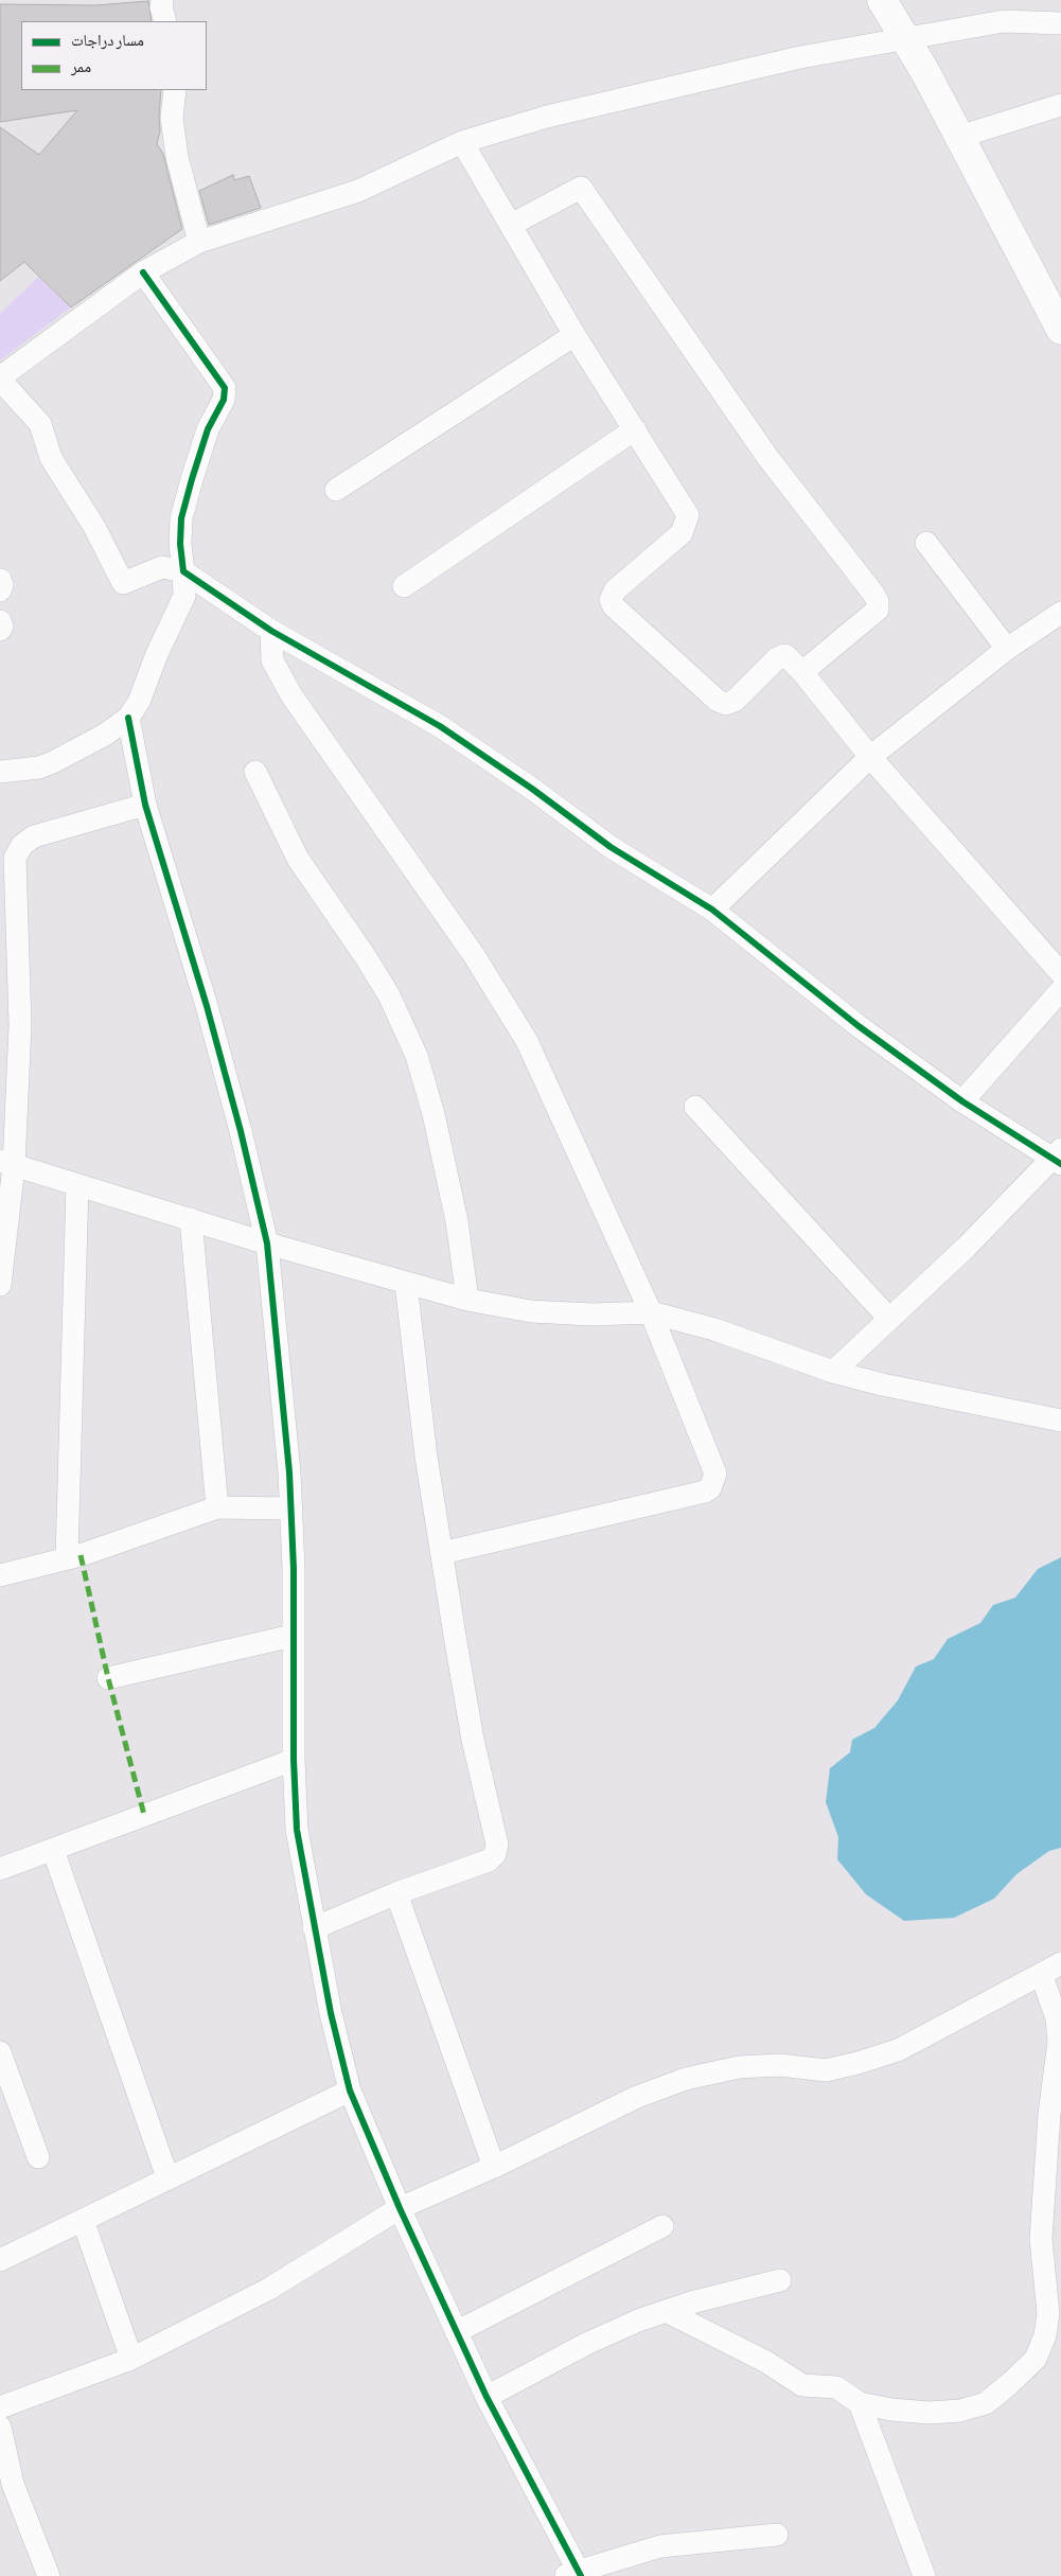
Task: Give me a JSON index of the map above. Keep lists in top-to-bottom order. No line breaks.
{"legend":["مسار دراجات","ممر"]}
